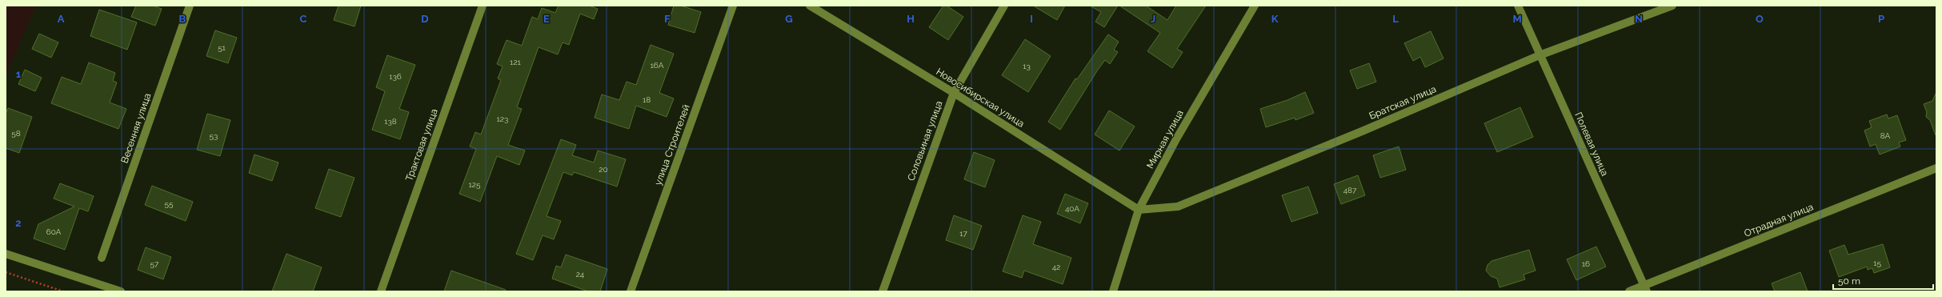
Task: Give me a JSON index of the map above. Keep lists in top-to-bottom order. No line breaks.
{"streets":{"street":["Новосибирская улица","Братская улица","Весенняя улица","Мирная улица","Соловьиная улица","Полевая улица","Трактовая улица","улица Строителей","Отрадная улица"]},"crossings":[["Новосибирская улица","Братская улица"],["Новосибирская улица","Мирная улица"],["Новосибирская улица","Соловьиная улица"],["Братская улица","Мирная улица"],["Братская улица","Полевая улица"],["Полевая улица","Отрадная улица"]],"house_numbers":["51","121","16А","13","136","18","123","138","58","53","8А","20","125","487","55","40А","60А","17","15","57","16","42","24"],"scale_bar":"50 m","grid":{"columns":["A","B","C","D","E","F","G","H","I","J","K","L","M","N","O","P"],"rows":["1","2"]}}
